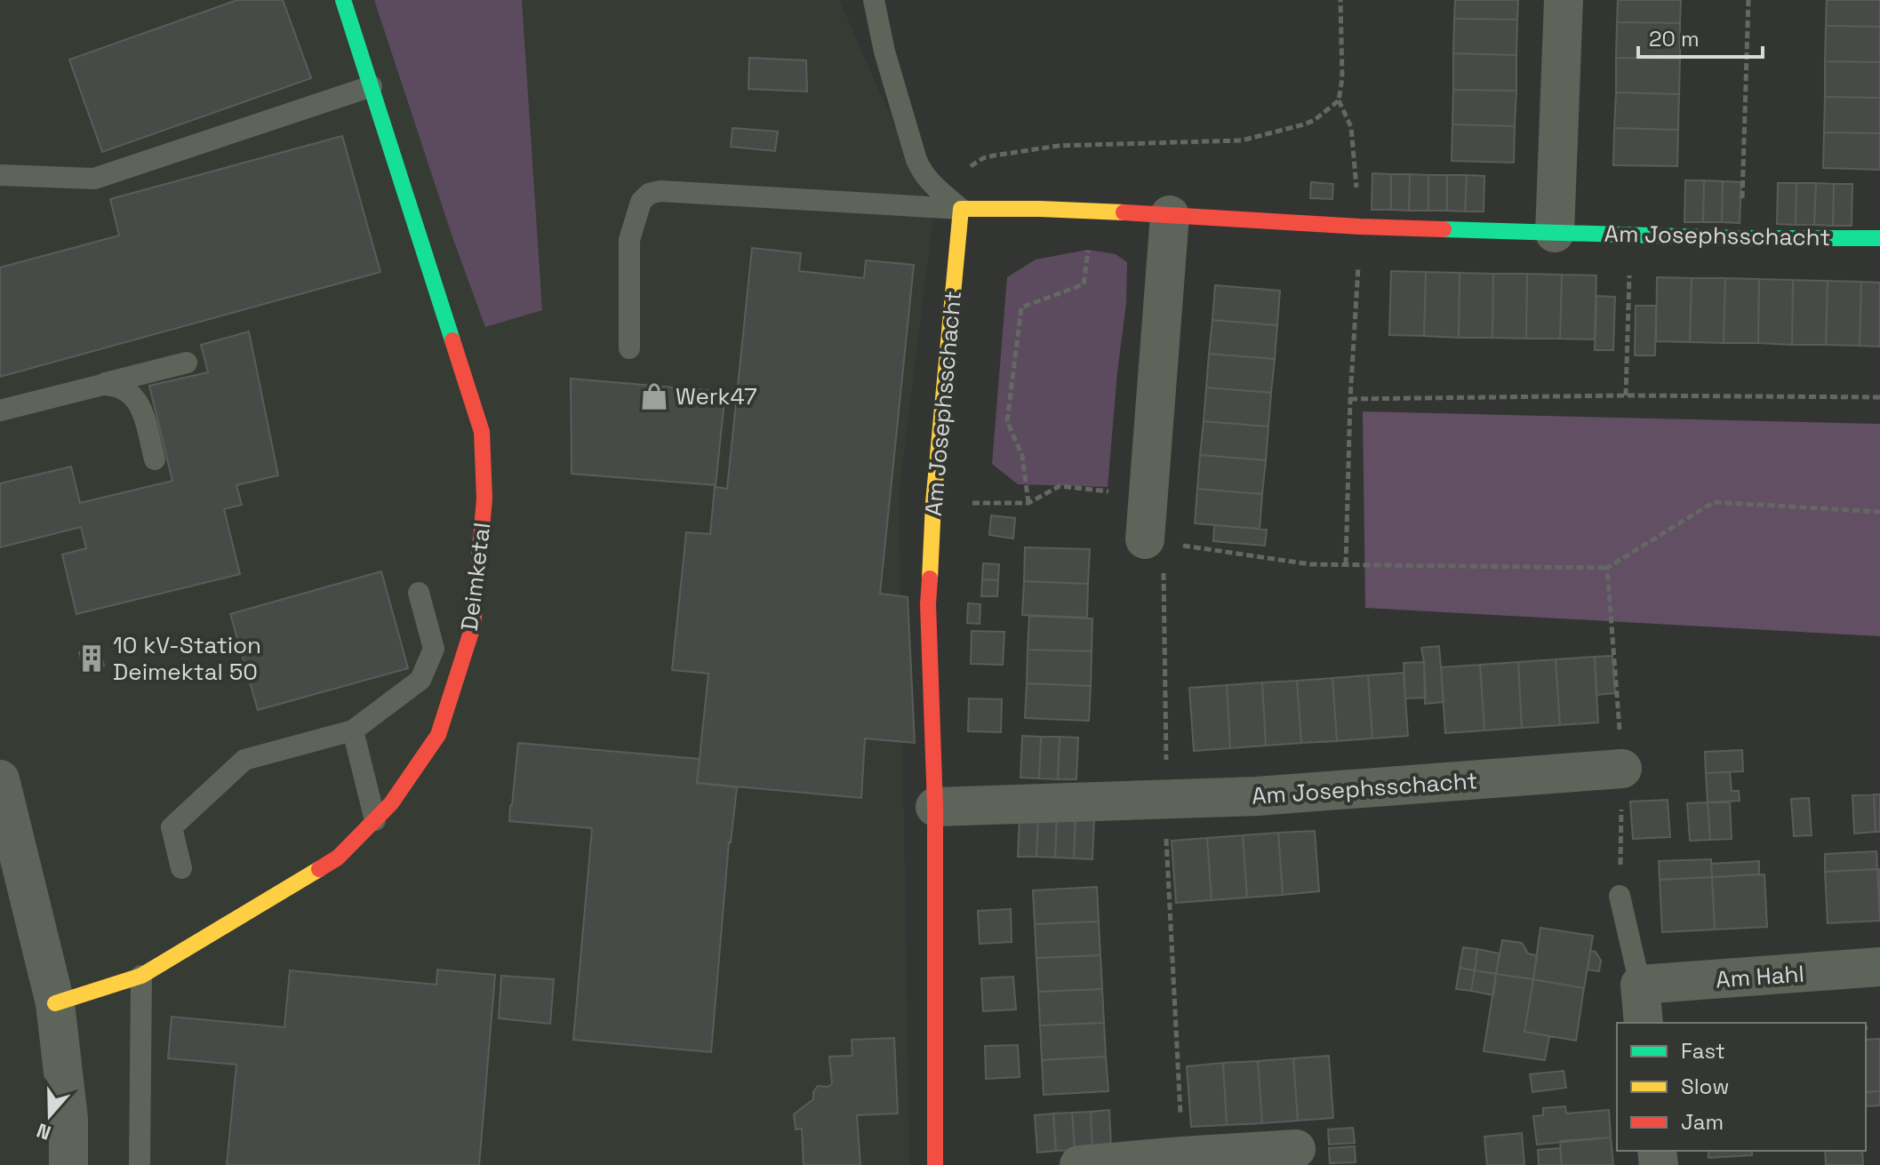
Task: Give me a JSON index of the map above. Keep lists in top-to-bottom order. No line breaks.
{"streets":{"street":["Am Josephsschacht","Deimketal","Am Hahl"]},"places":{"shop":["Werk47"],"building":["10 kV-Station Deimektal 50"]},"legend":["Fast","Slow","Jam"],"scale_bar":"20 m","north":"bottom"}
